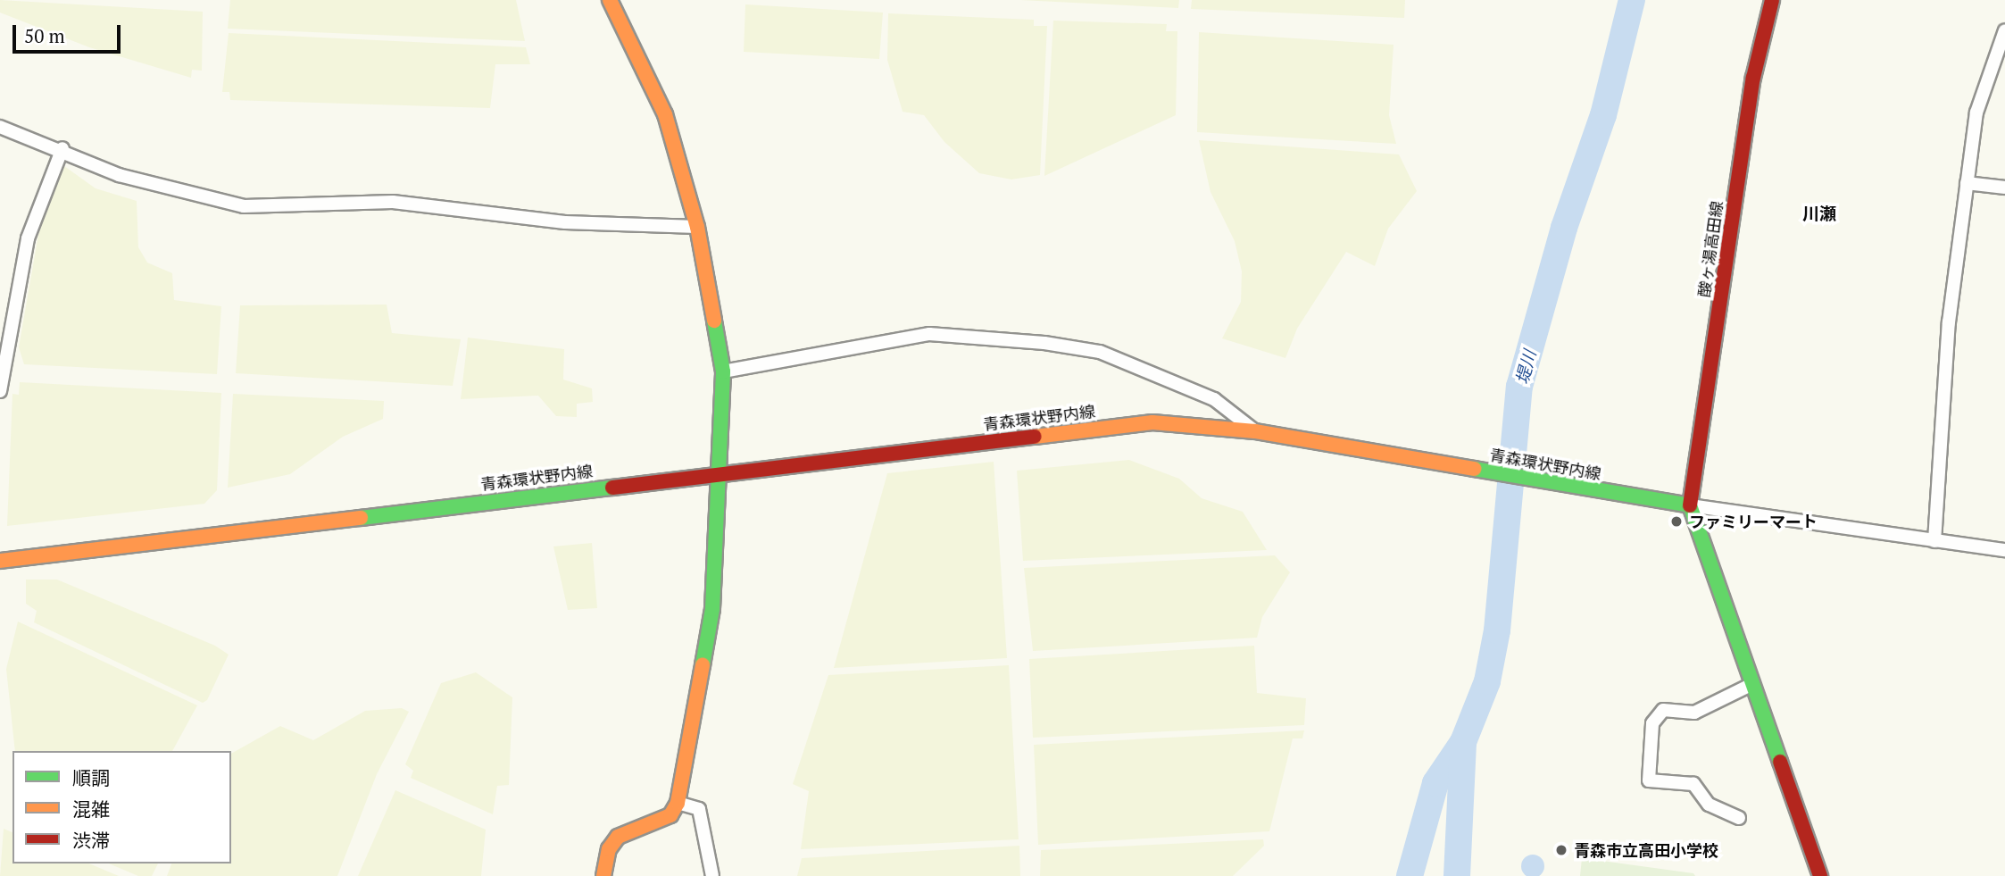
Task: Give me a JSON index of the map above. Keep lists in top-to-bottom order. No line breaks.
{"streets":{"main road":["酸ヶ湯高田線","青森環状野内線"]},"crossings":[["酸ヶ湯高田線","青森環状野内線"]],"districts":["川瀬"],"water":["堤川"],"places":["ファミリーマート","青森市立高田小学校"],"legend":["順調","混雑","渋滞"],"scale_bar":"50 m"}
